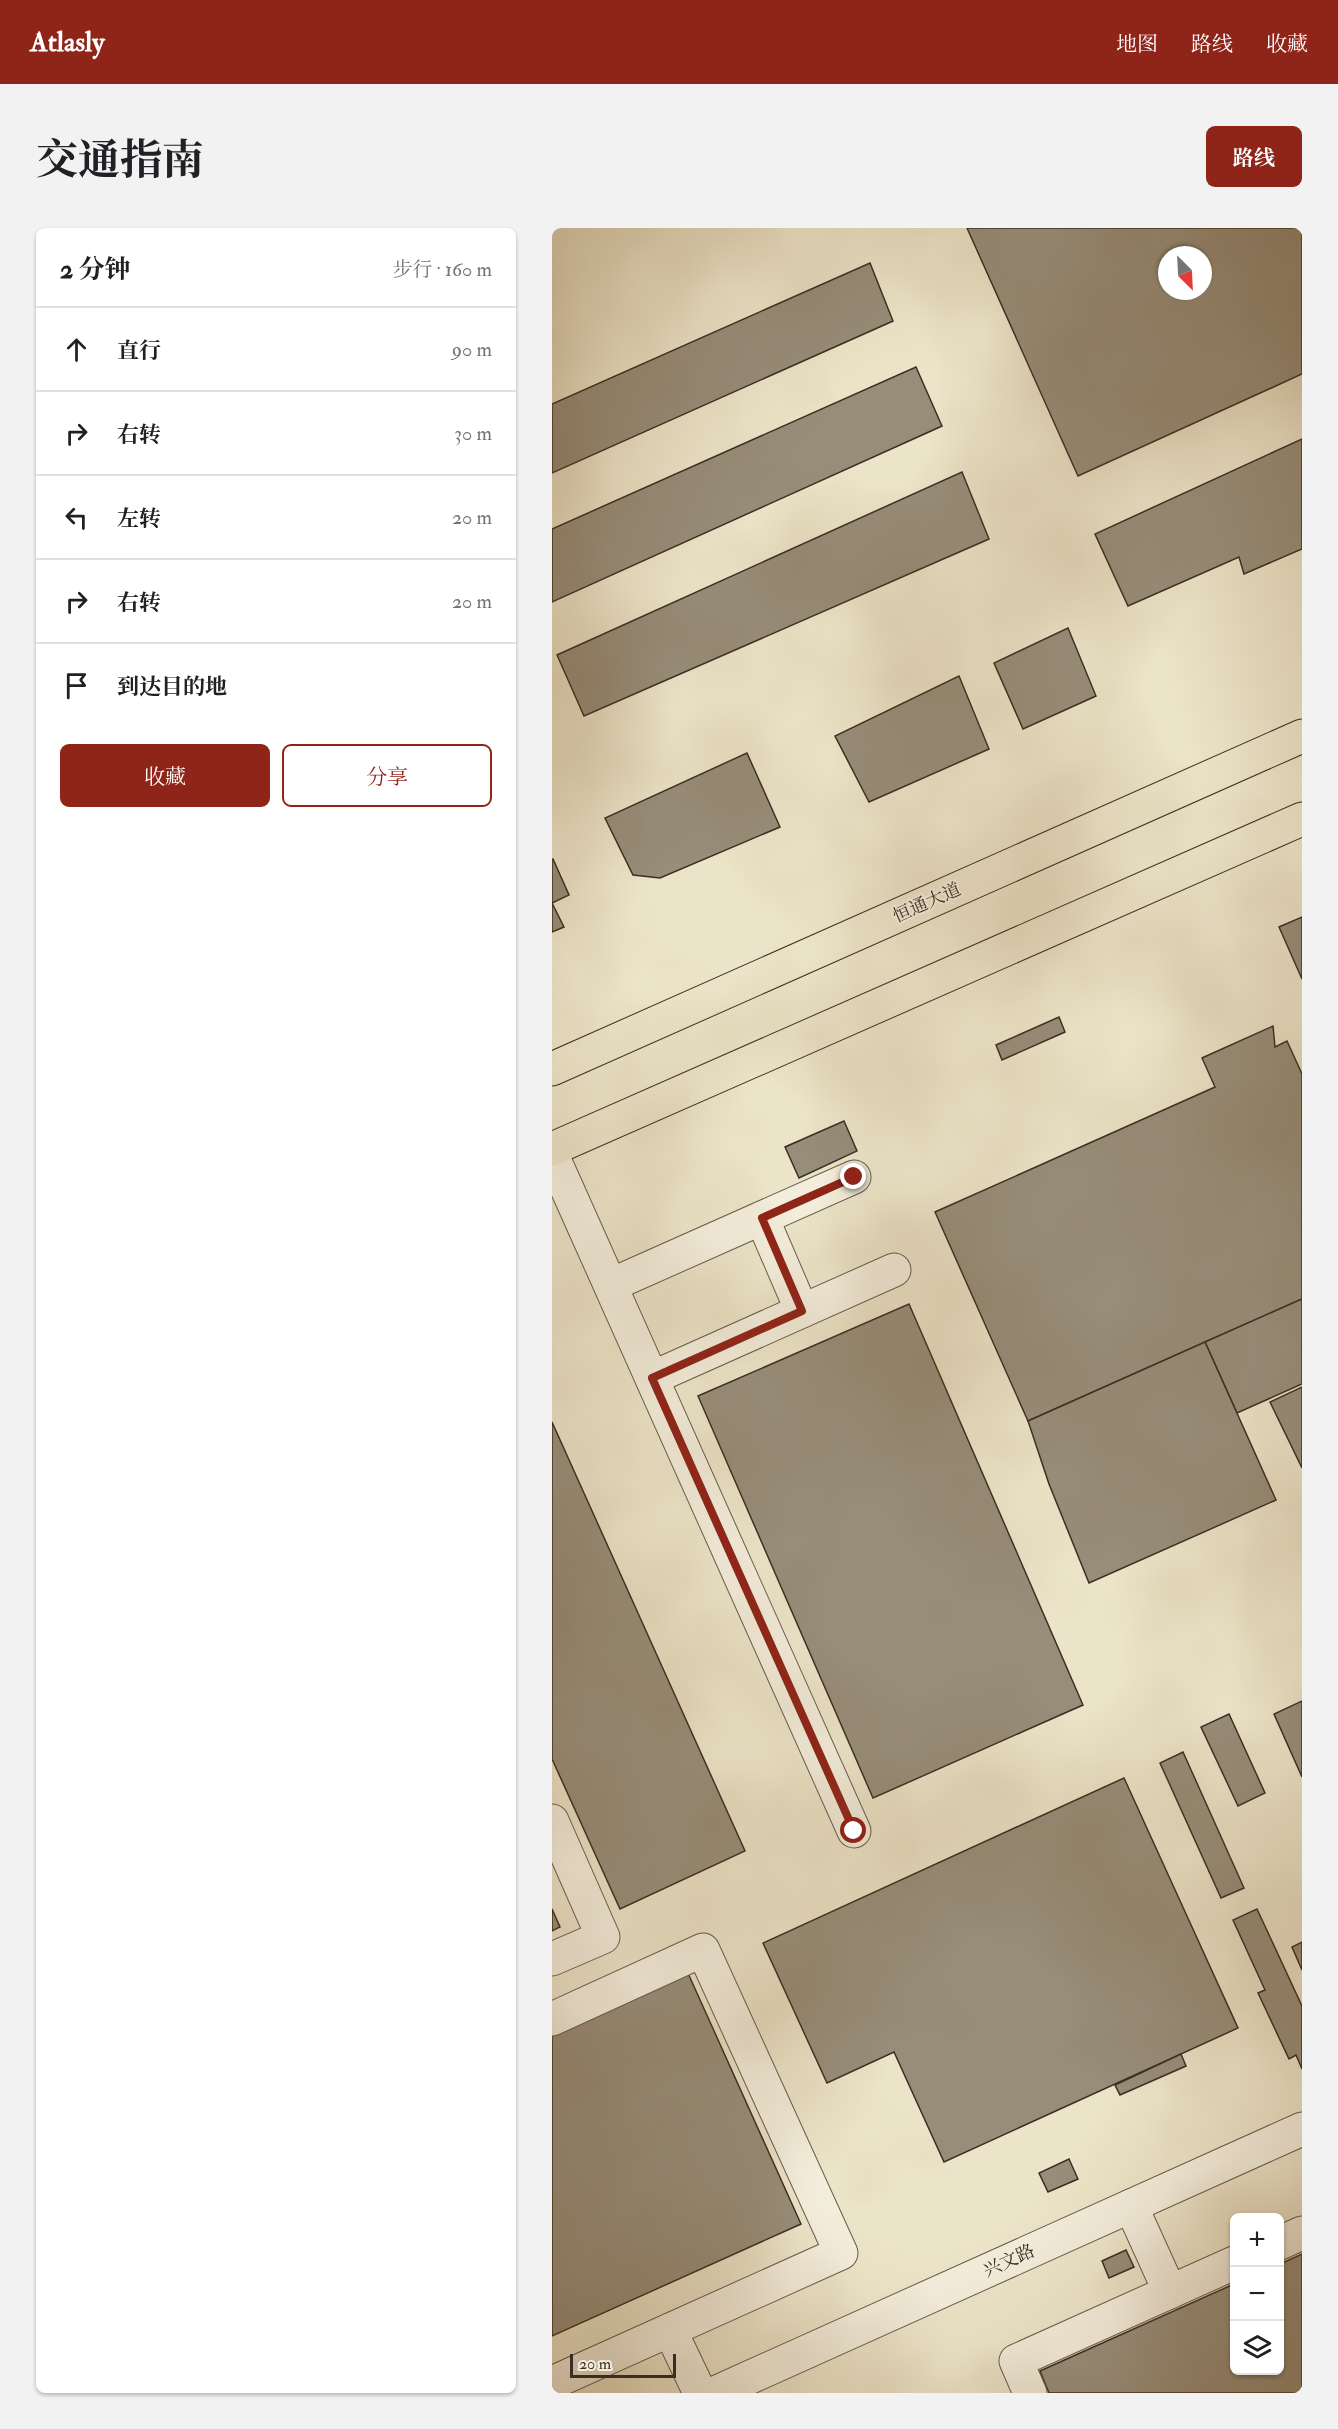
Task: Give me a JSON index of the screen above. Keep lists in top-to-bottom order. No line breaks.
{"streets":{"main road":["恒通大道"],"street":["兴文路"]},"scale_bar":"20 m","north":"bottom right","page":{"header":"Atlasly","nav":["地图","路线","收藏"],"title":"交通指南","buttons":["路线",["收藏","分享"]],"heading":["2 分钟","步行 · 160 m"],"list":[["直行","90 m"],["右转","30 m"],["左转","20 m"],["右转","20 m"],"到达目的地"],"map_buttons":["+","−"],"scale":"20 m"}}
